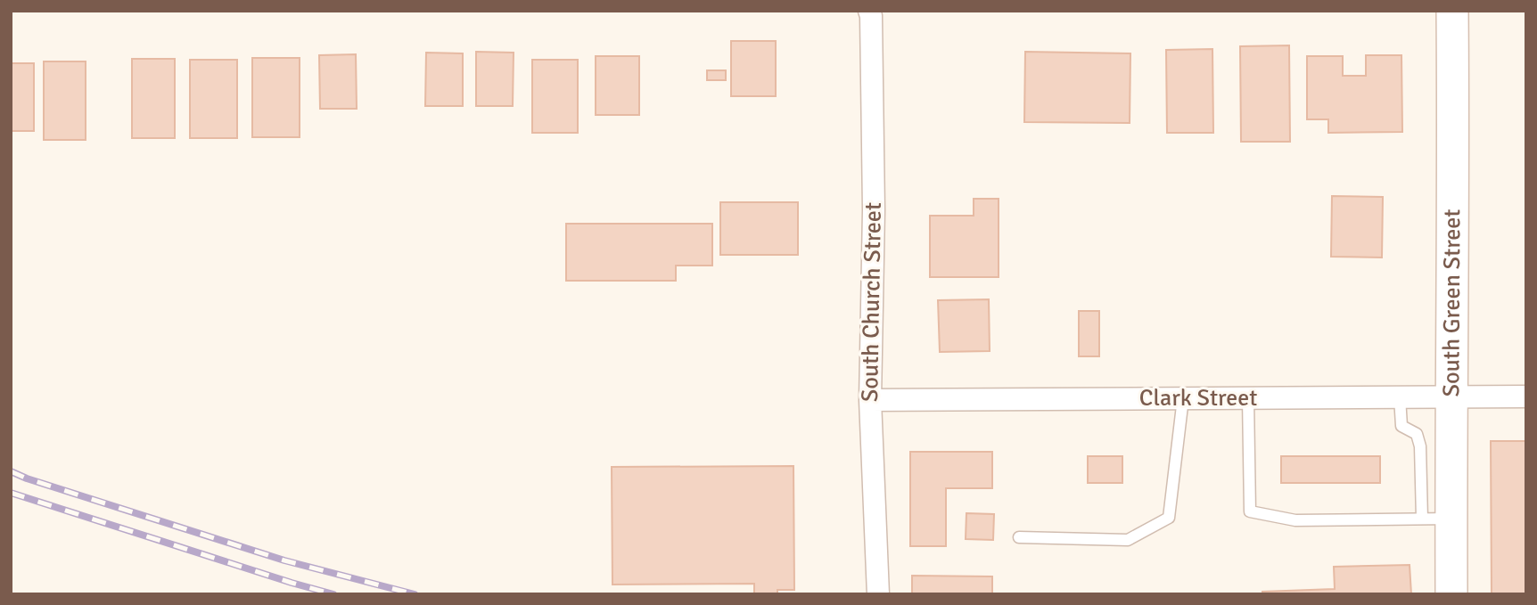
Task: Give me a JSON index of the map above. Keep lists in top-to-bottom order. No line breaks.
{"streets":{"street":["South Church Street","South Green Street","Clark Street"]},"crossings":[["South Church Street","Clark Street"],["South Green Street","Clark Street"]]}
